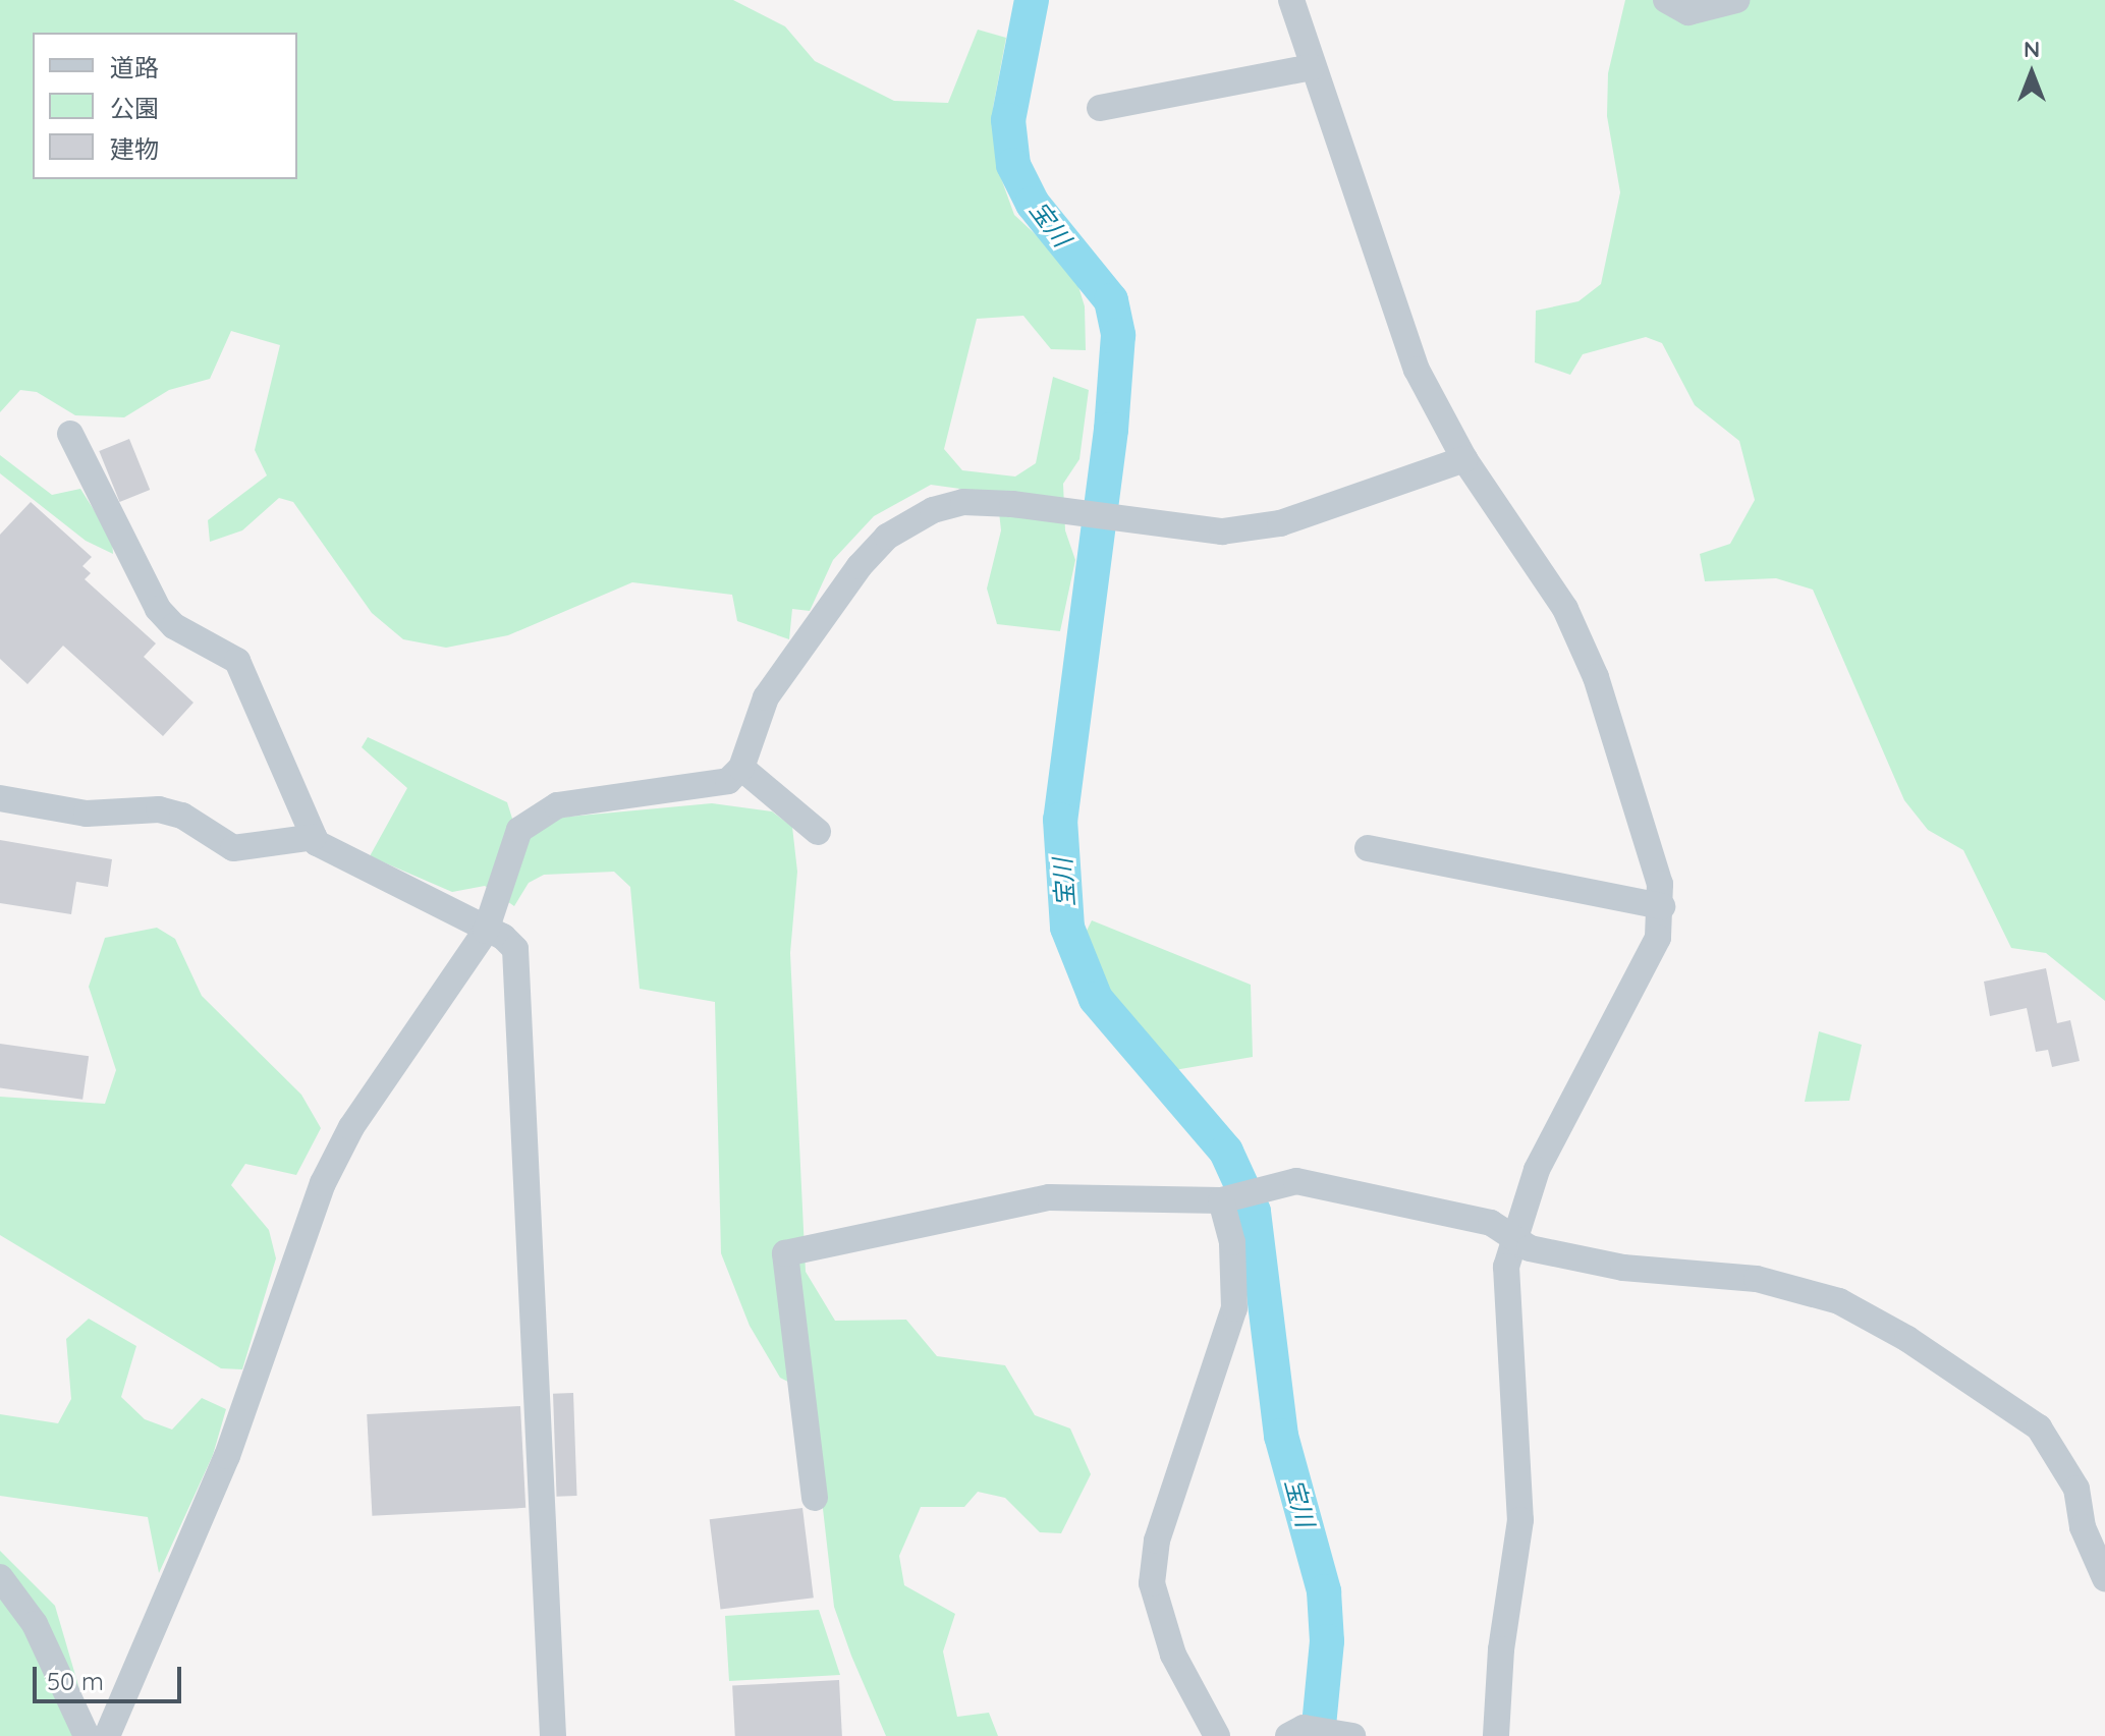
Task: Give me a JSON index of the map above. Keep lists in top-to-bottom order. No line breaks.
{"water":["宝川"],"legend":["道路","公園","建物"],"scale_bar":"50 m","north":"top"}
